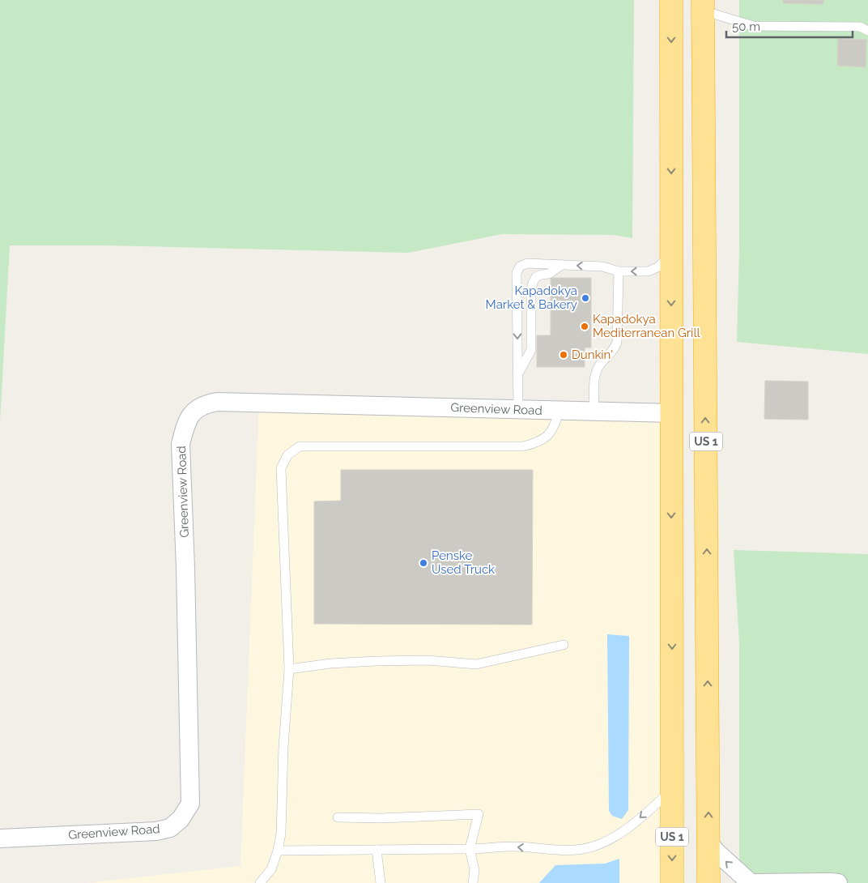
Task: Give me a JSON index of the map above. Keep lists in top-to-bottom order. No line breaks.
{"streets":{"highway":["US 1"],"street":["Greenview Road"]},"crossings":[["Greenview Road","US 1"]],"places":["Kapadokya Market & Bakery","Kapadokya Mediterranean Grill","Dunkin'","Penske Used Truck"],"scale_bar":"50 m"}
